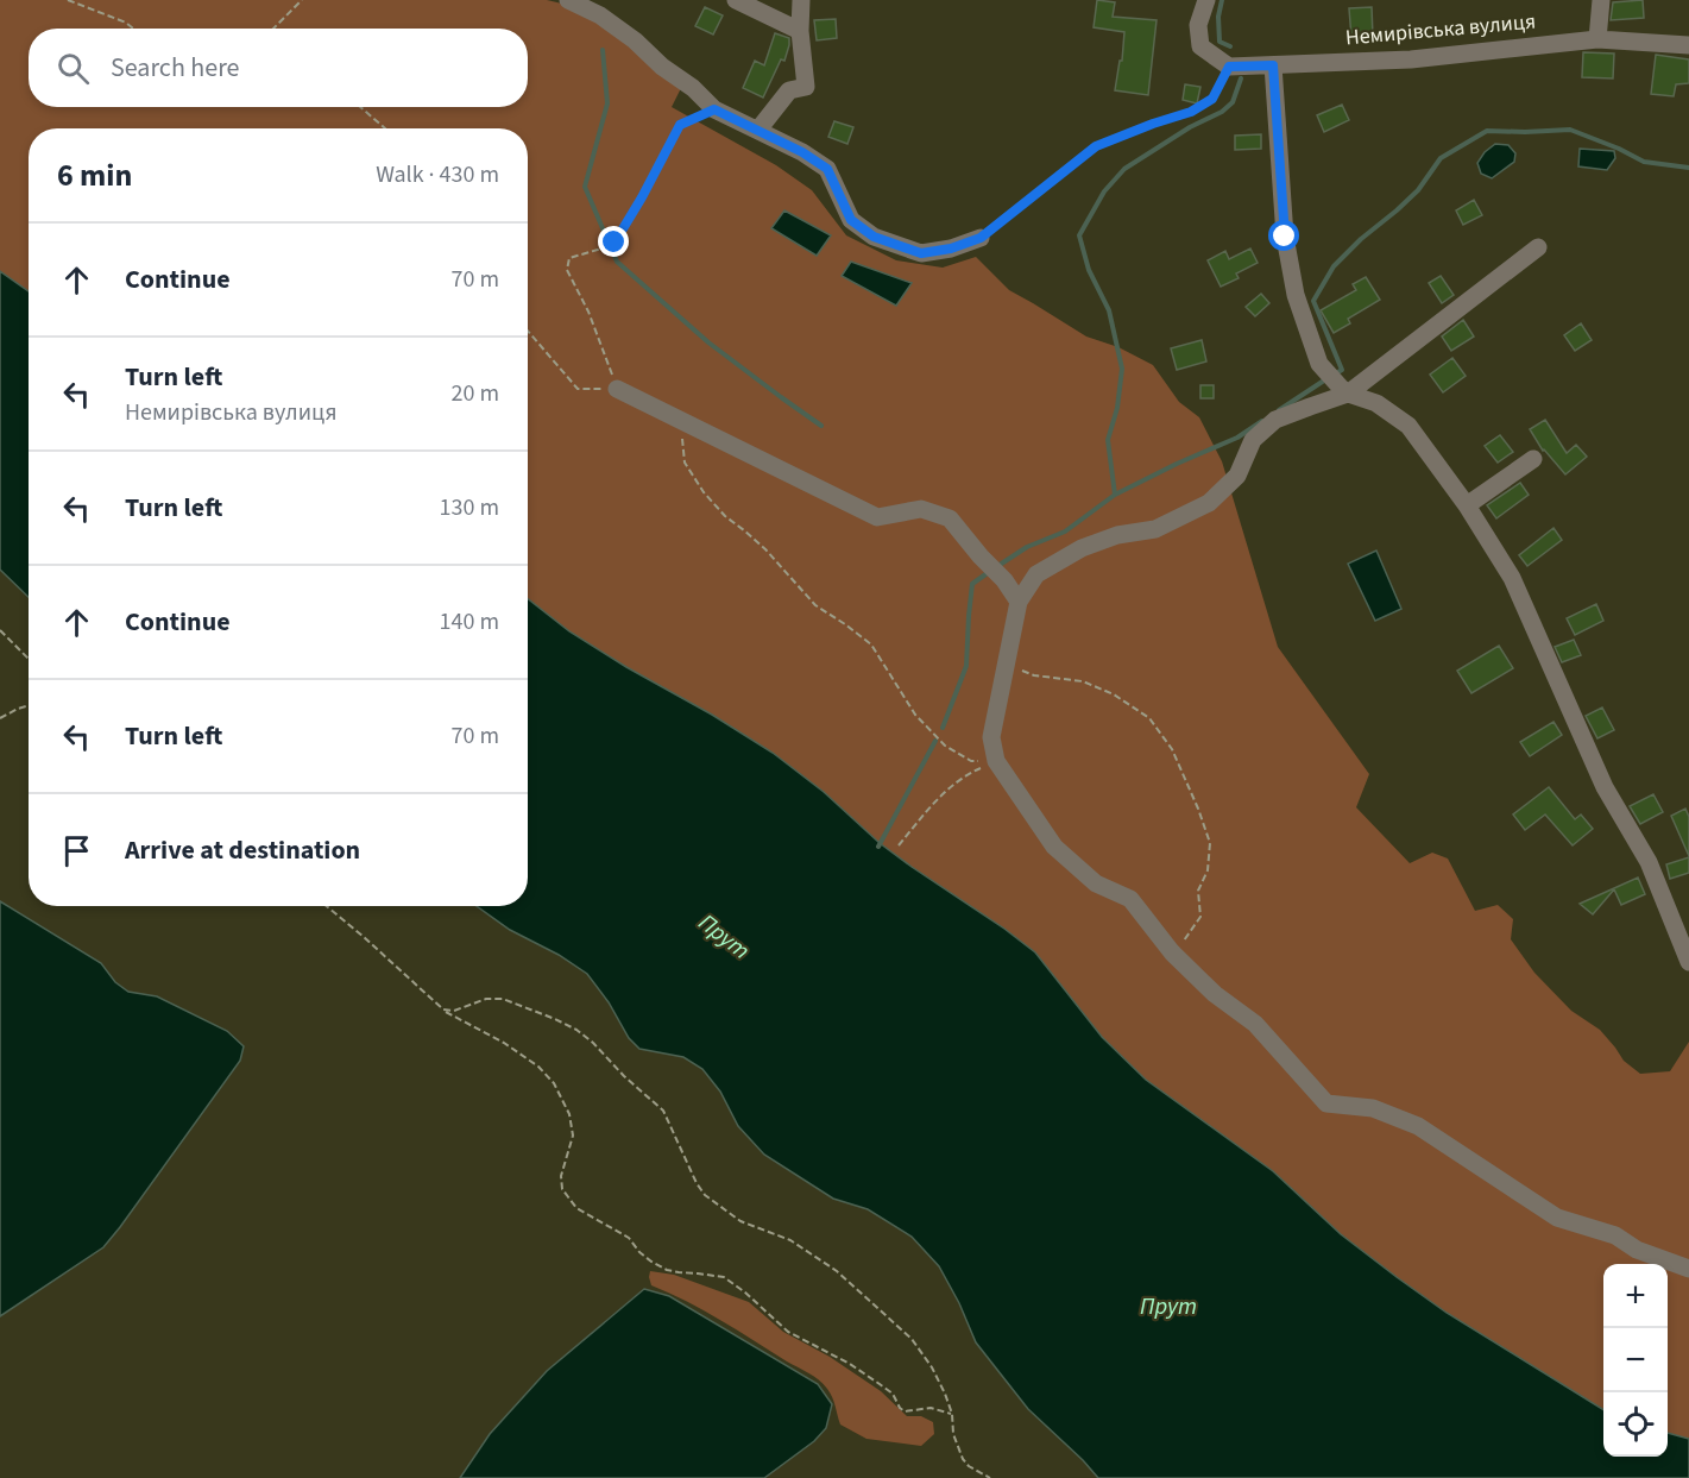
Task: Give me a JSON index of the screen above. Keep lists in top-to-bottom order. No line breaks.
{"streets":{"street":["Немирівська вулиця"]},"water":["Прут"],"page":{"search":"Search here","heading":["6 min","Walk · 430 m"],"list":[["Continue","70 m"],["Turn left","Немирівська вулиця","20 m"],["Turn left","130 m"],["Continue","140 m"],["Turn left","70 m"],"Arrive at destination"],"map_buttons":["+","−"]}}
